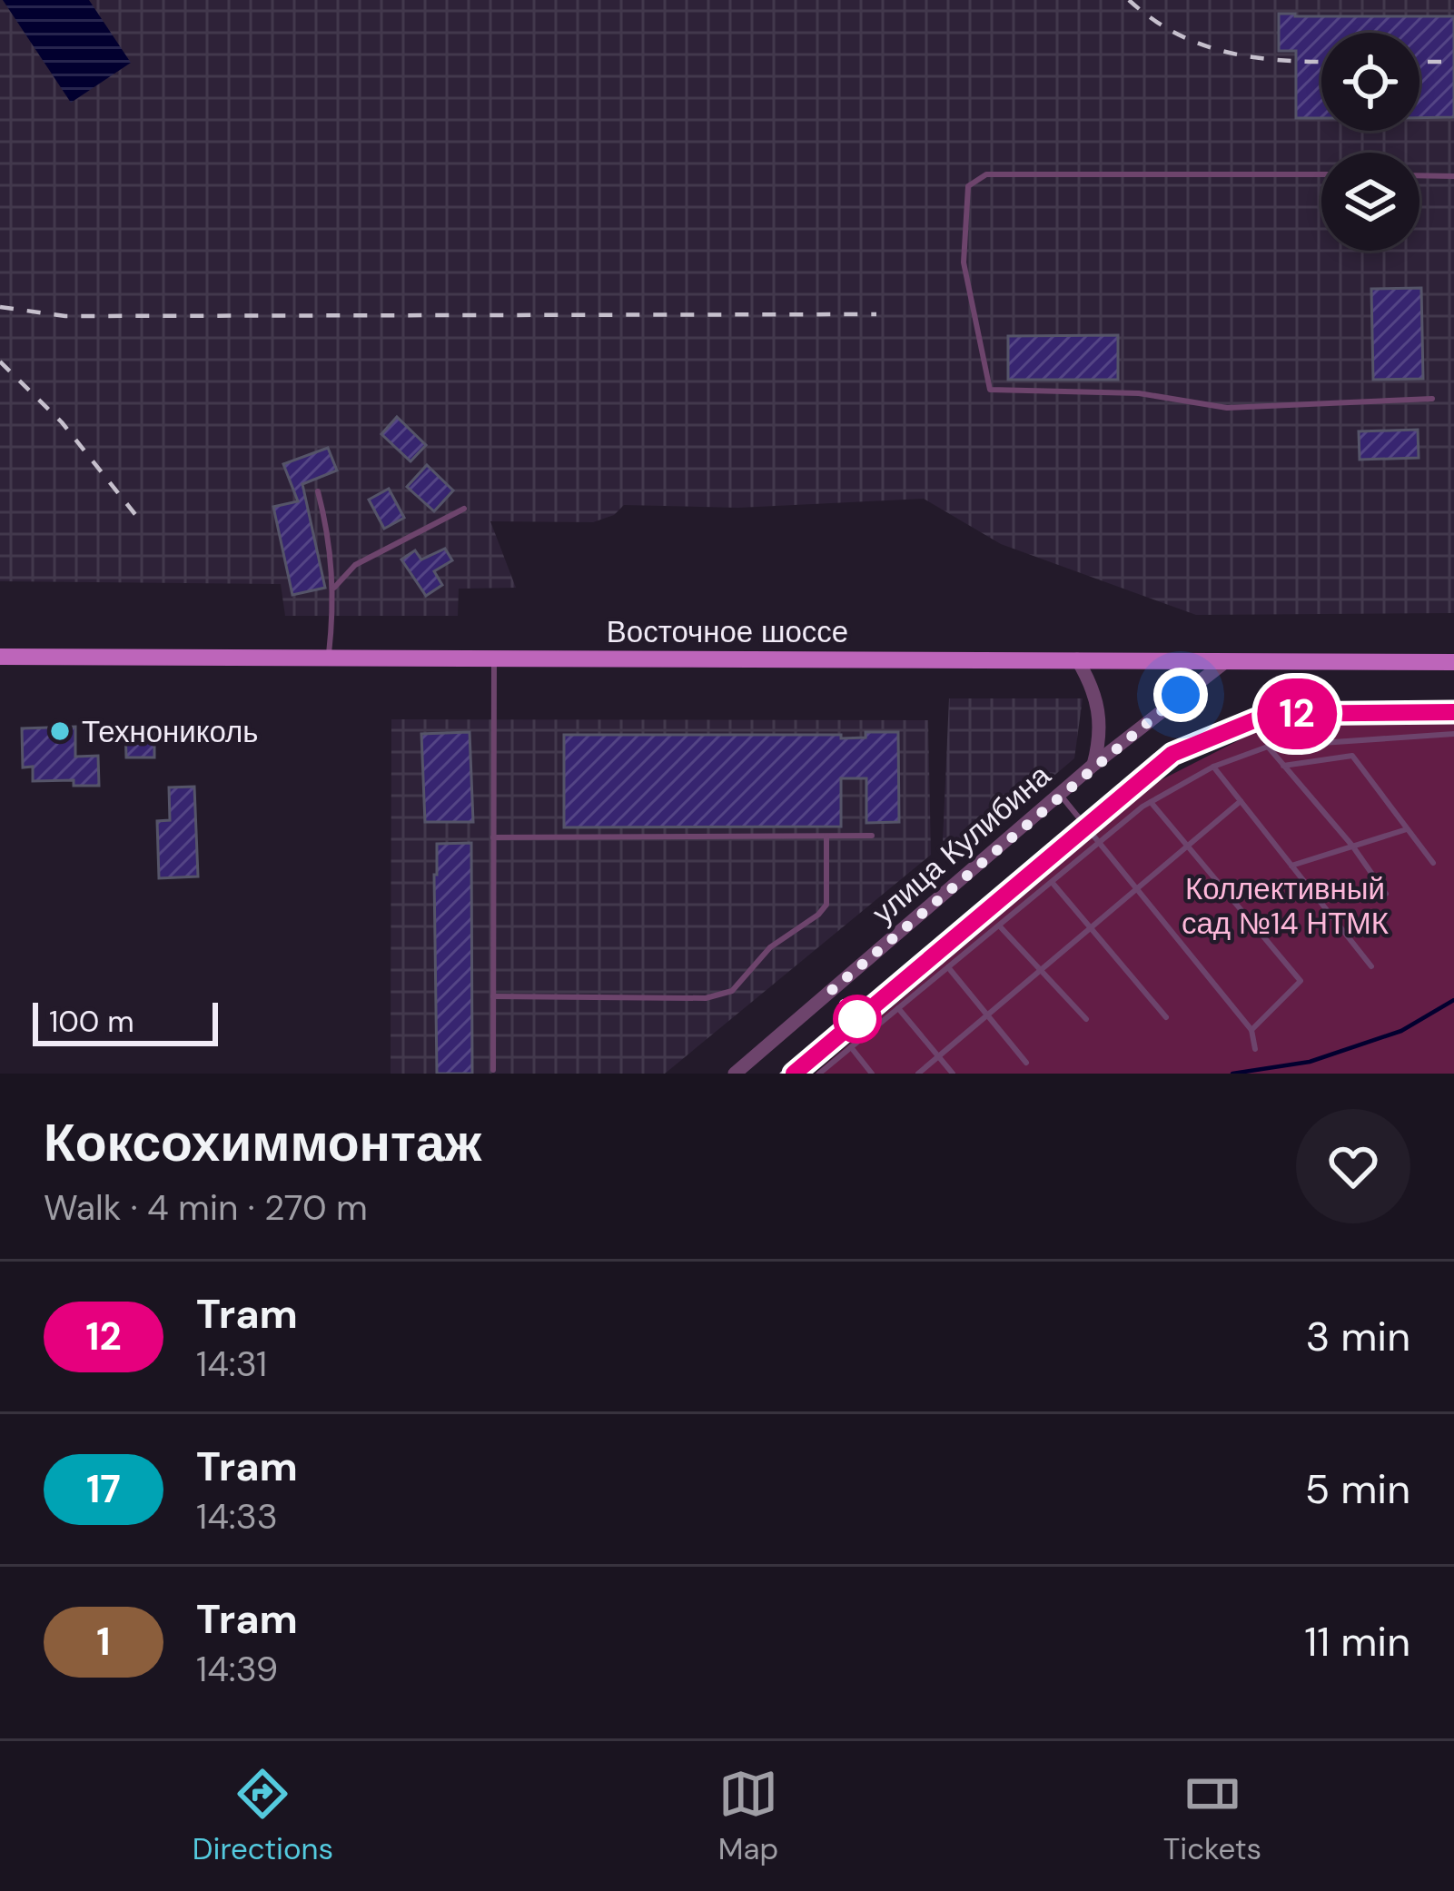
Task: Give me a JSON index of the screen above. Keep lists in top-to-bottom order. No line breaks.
{"streets":{"main road":["Восточное шоссе"],"street":["улица Кулибина"]},"crossings":[["Восточное шоссе","улица Кулибина"]],"parks":["Коллективный сад №14 НТМК"],"places":["Технониколь"],"lines":["tram line 12"],"scale_bar":"100 m","page":{"on_map":"12","scale":"100 m","heading":["Коксохиммонтаж","Walk · 4 min · 270 m"],"list":[{"mark":"12","name":"Tram","note":"14:31","value":"3 min"},{"mark":"17","name":"Tram","note":"14:33","value":"5 min"},{"mark":"1","name":"Tram","note":"14:39","value":"11 min"}],"tabs":["Directions","Map","Tickets"]}}
